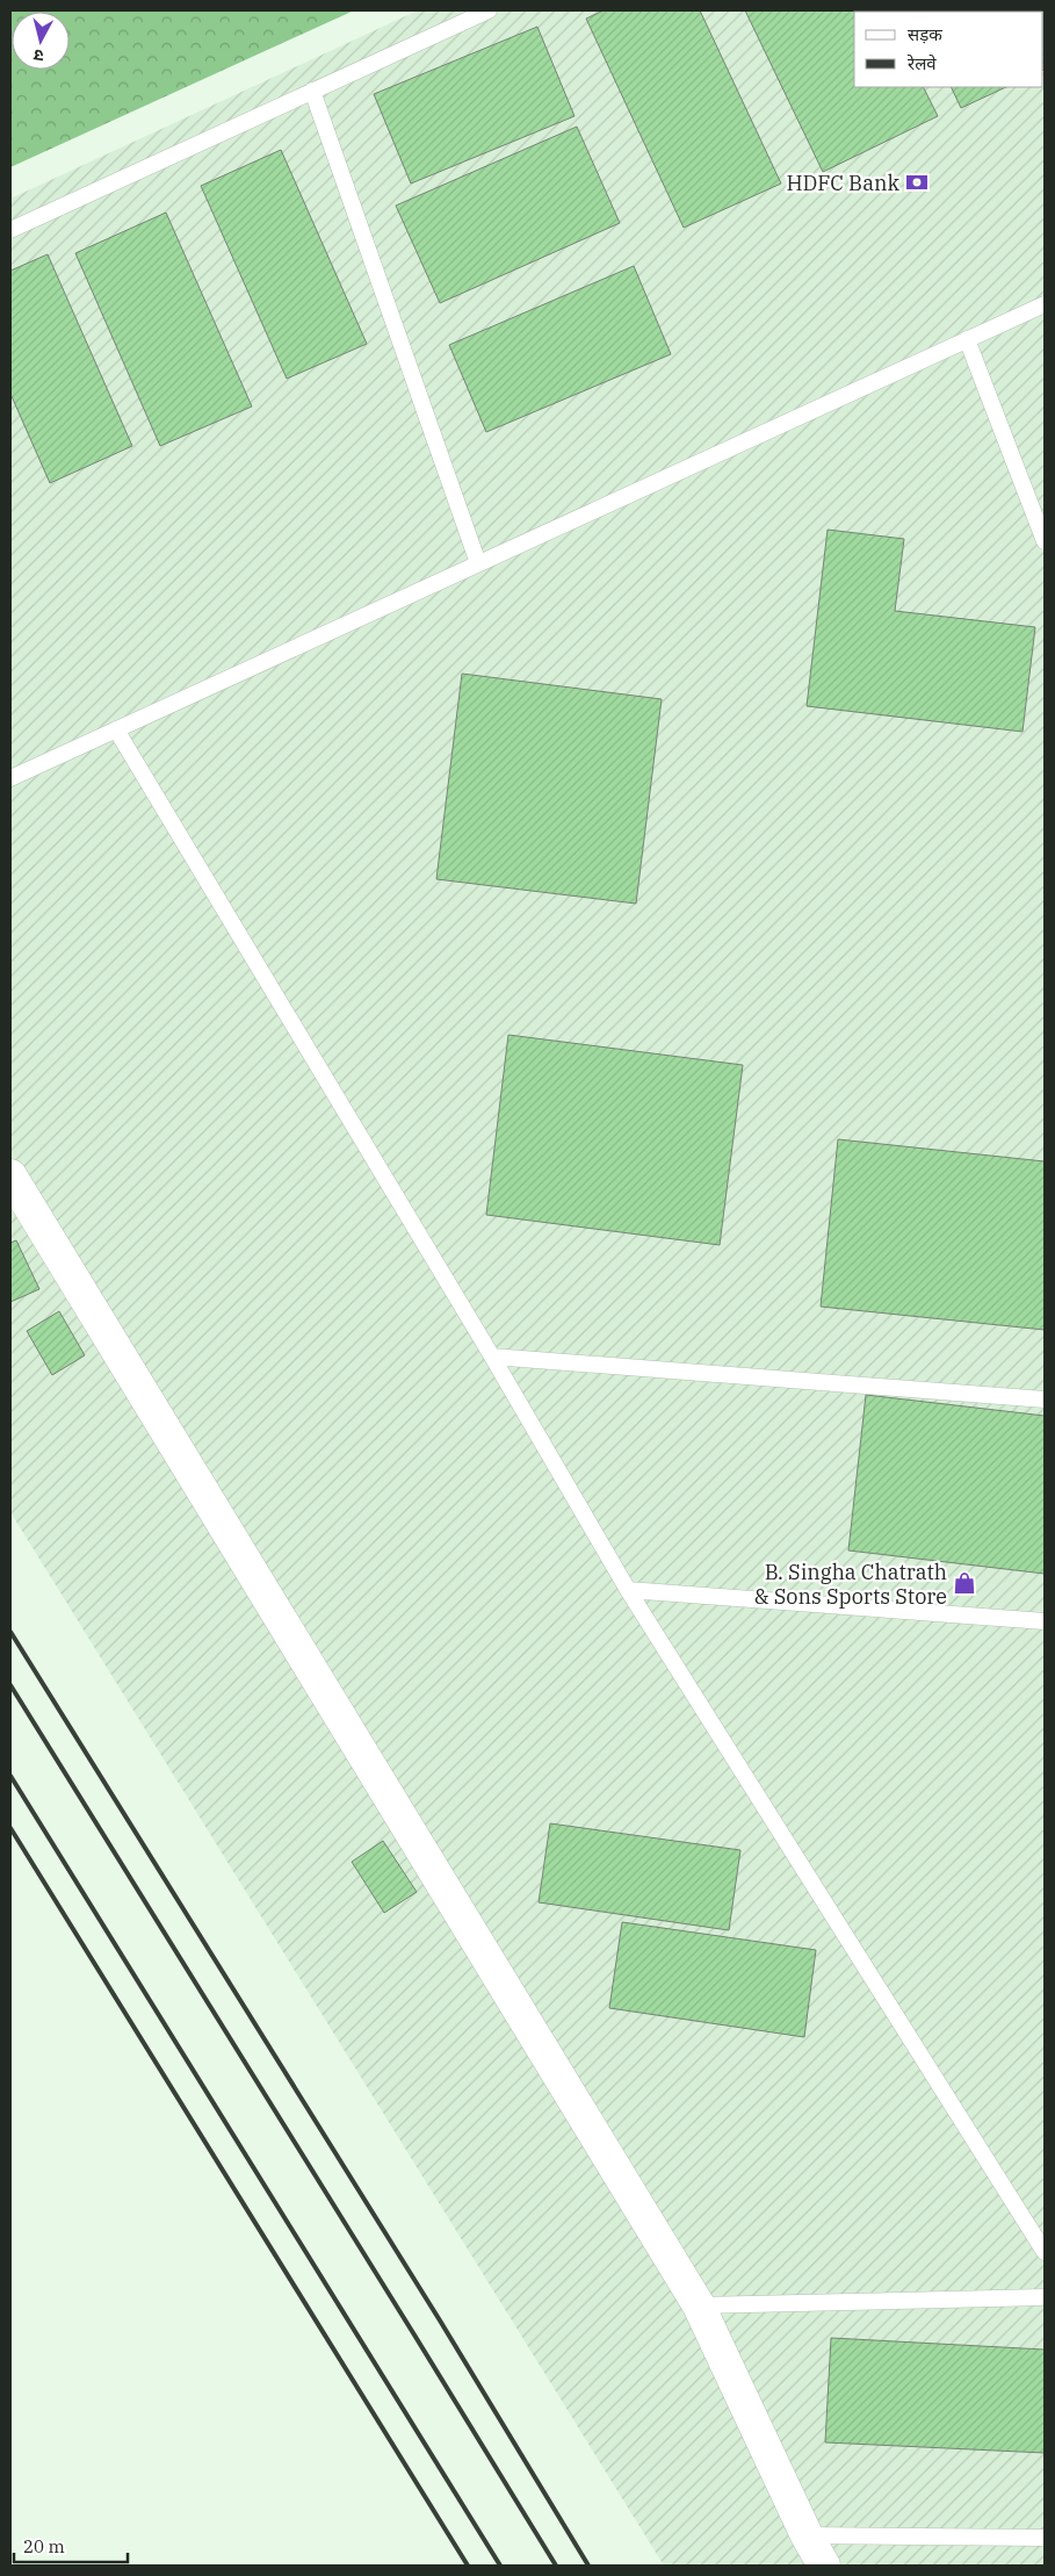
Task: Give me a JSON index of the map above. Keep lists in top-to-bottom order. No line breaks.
{"places":{"bank":["HDFC Bank"],"shop":["B. Singha Chatrath & Sons Sports Store"]},"legend":["सड़क","रेलवे"],"scale_bar":"20 m","north":"bottom"}
